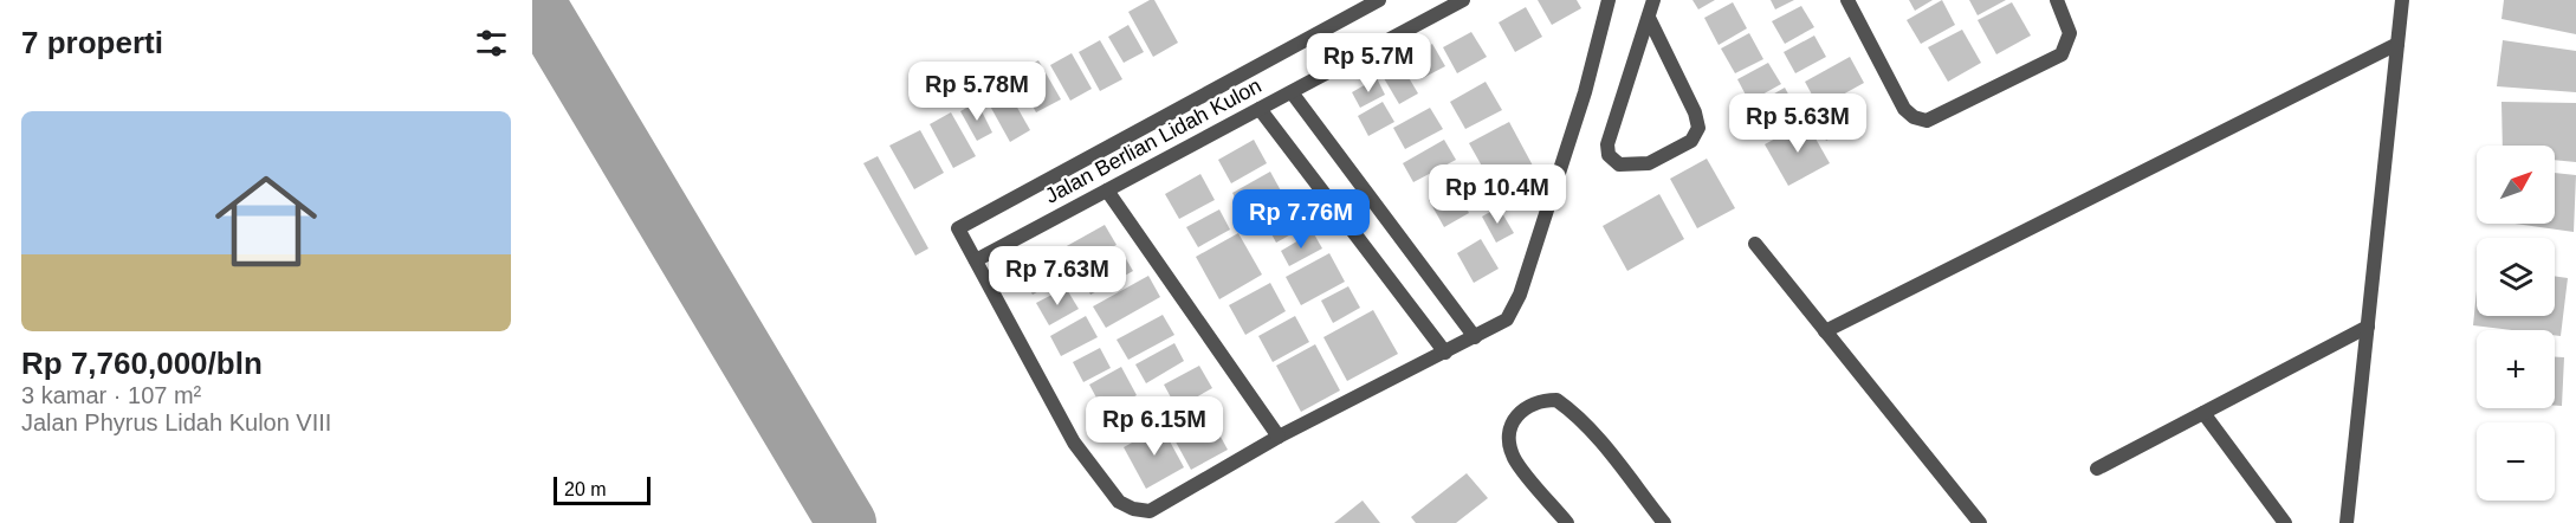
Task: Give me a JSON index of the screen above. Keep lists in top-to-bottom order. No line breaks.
{"streets":{"street":["Jalan Berlian Lidah Kulon"]},"scale_bar":"20 m","north":"top right","page":{"heading":"7 properti","price":["Rp 5.7M","Rp 5.78M","Rp 5.63M","Rp 10.4M","Rp 7.76M","Rp 7.63M","Rp 6.15M"],"list":[{"name":"Rp 7,760,000/bln","note":"3 kamar · 107 m² · Jalan Phyrus Lidah Kulon VIII"}],"map_buttons":["+","−"],"scale":"20 m"}}
